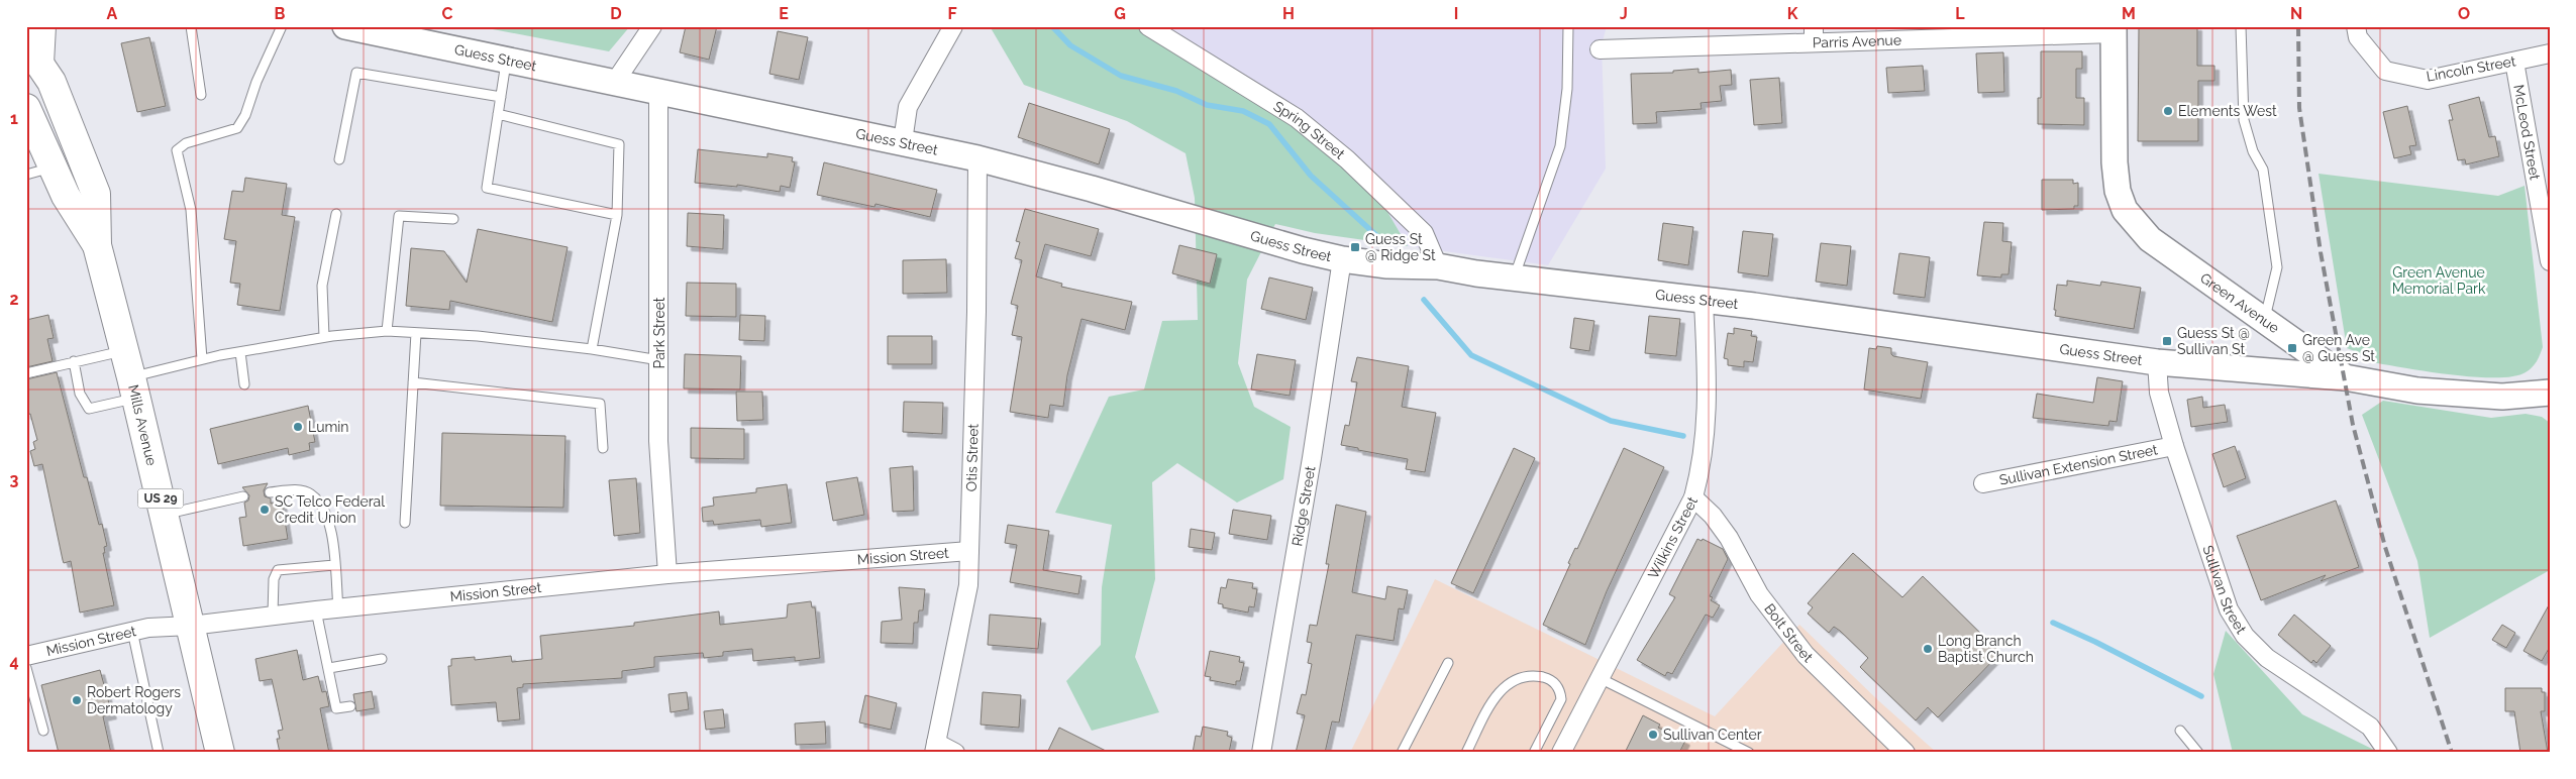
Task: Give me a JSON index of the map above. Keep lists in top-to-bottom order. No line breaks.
{"streets":{"main road":["Mills Avenue","US 29"],"street":["Parris Avenue","Guess Street","Lincoln Street","Spring Street","McLeod Street","Green Avenue","Park Street","Otis Street","Sullivan Extension Street","Ridge Street","Wilkins Street","Mission Street","Sullivan Street","Bolt Street"]},"crossings":[["Parris Avenue","Green Avenue"],["Guess Street","Spring Street"],["Guess Street","Green Avenue"],["Guess Street","Park Street"],["Guess Street","Otis Street"],["Guess Street","Ridge Street"],["Guess Street","Wilkins Street"],["Guess Street","Sullivan Street"],["Lincoln Street","McLeod Street"],["Park Street","Mission Street"],["Mills Avenue","Mission Street"],["Otis Street","Mission Street"],["Sullivan Extension Street","Sullivan Street"],["Wilkins Street","Bolt Street"]],"parks":["Green Avenue Memorial Park"],"places":{"other":["Elements West","Lumin","SC Telco Federal Credit Union","Long Branch Baptist Church","Robert Rogers Dermatology","Sullivan Center"],"transit":["Guess St @ Ridge St","Guess St @ Sullivan St","Green Ave @ Guess St"]},"grid":{"columns":["A","B","C","D","E","F","G","H","I","J","K","L","M","N","O"],"rows":["1","2","3","4"]}}
